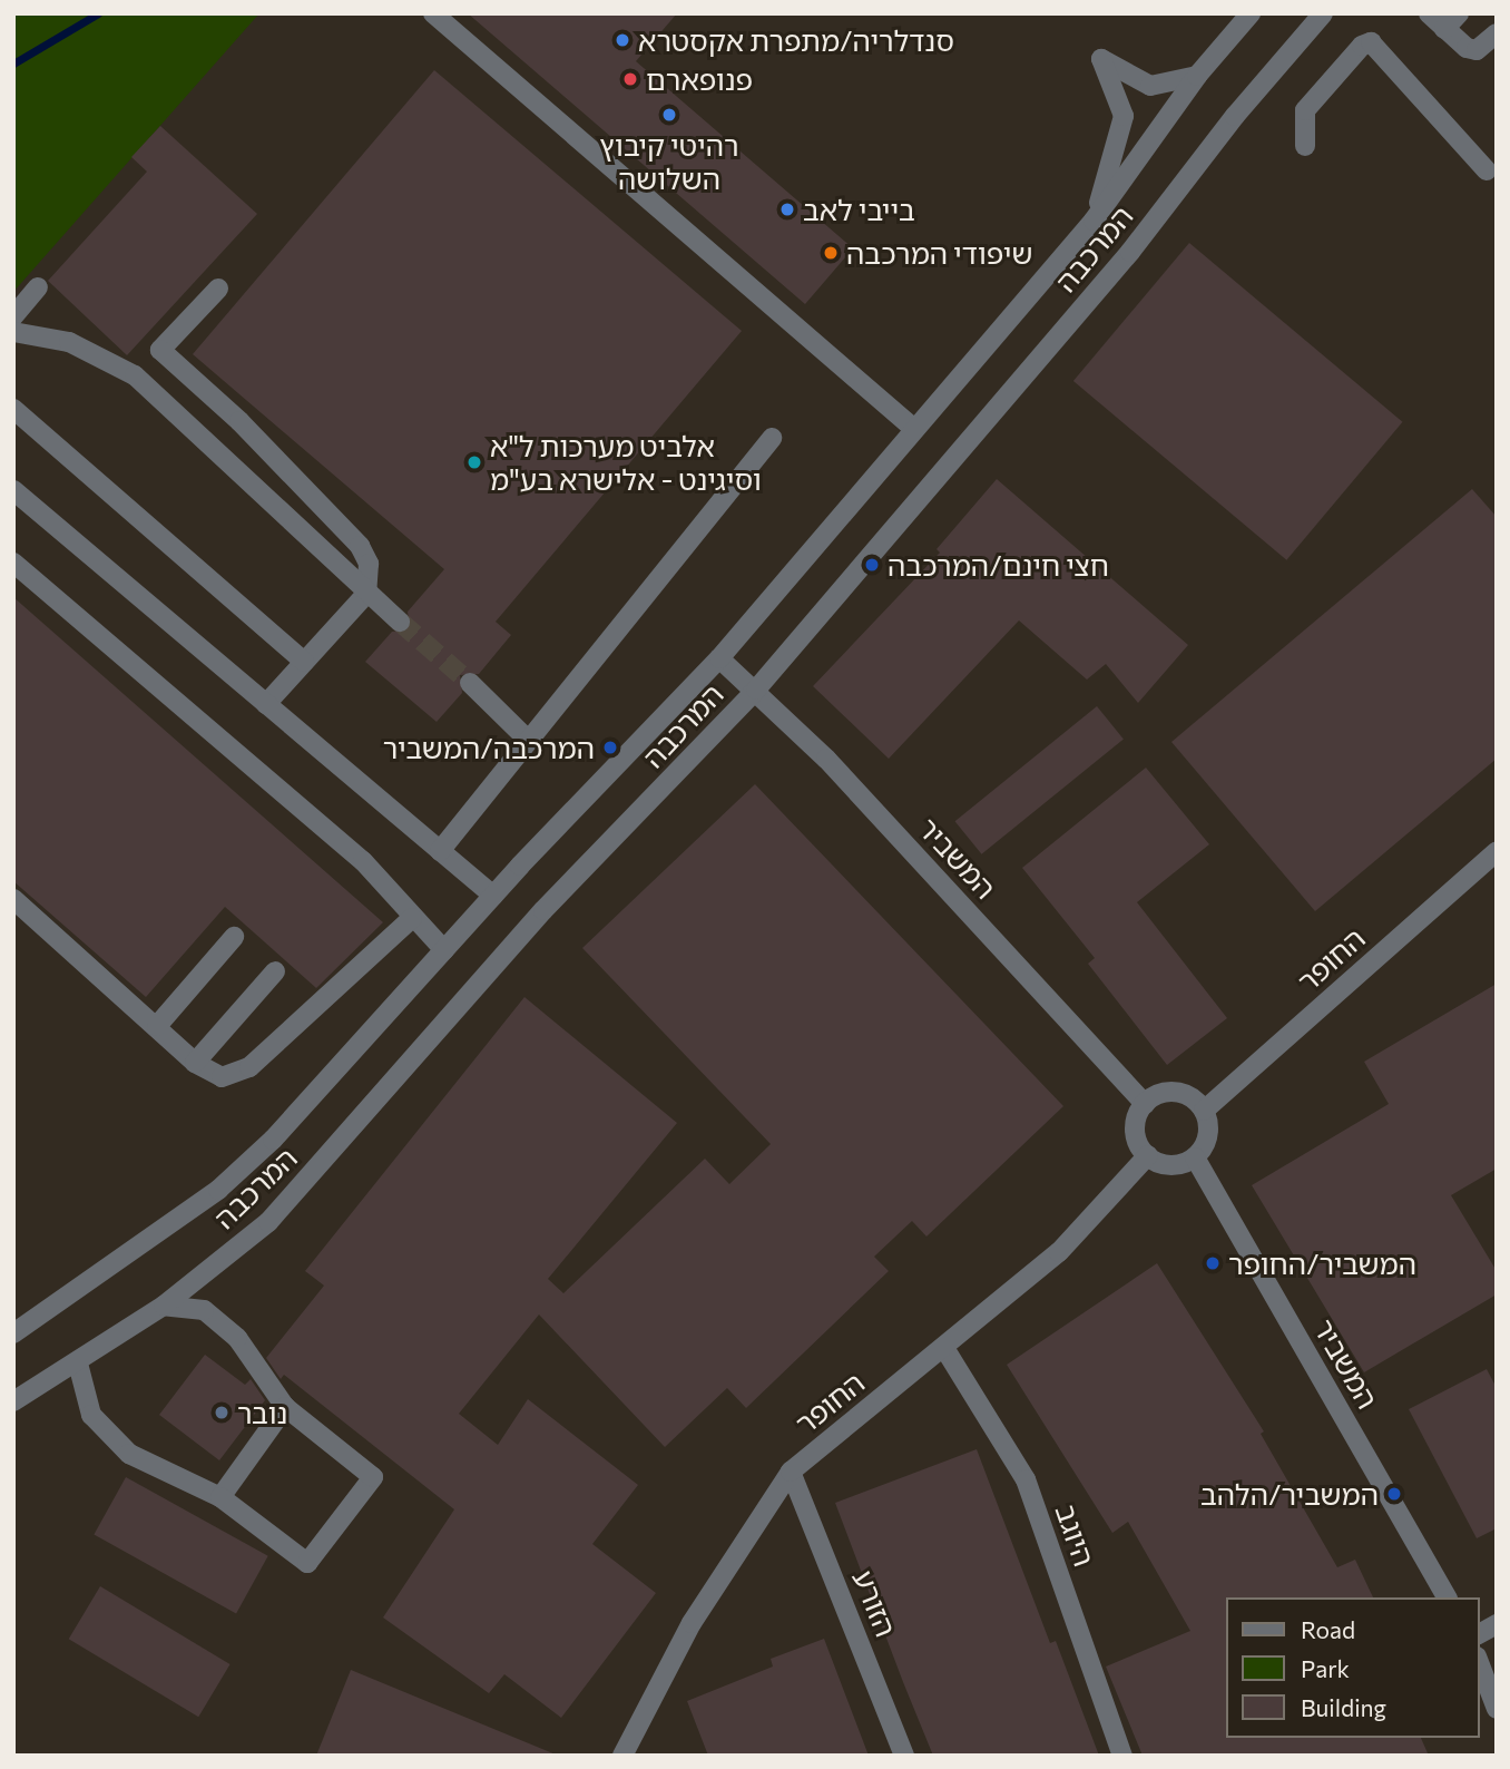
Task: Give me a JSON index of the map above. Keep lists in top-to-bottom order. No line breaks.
{"streets":{"street":["המרכבה","המשביר","החופר","היוגב","הזורע"]},"crossings":[["המרכבה","המשביר"],["המשביר","החופר"],["החופר","היוגב"],["החופר","הזורע"]],"places":["סנדלריה/מתפרת אקסטרא","פנופארם","רהיטי קיבוץ השלושה","בייבי לאב","שיפודי המרכבה","אלביט מערכות ל\"א וסיגינט - אלישרא בע\"מ","חצי חינם/המרכבה","המרכבה/המשביר","המשביר/החופר","נובר","המשביר/הלהב"],"legend":["Road","Park","Building"]}
